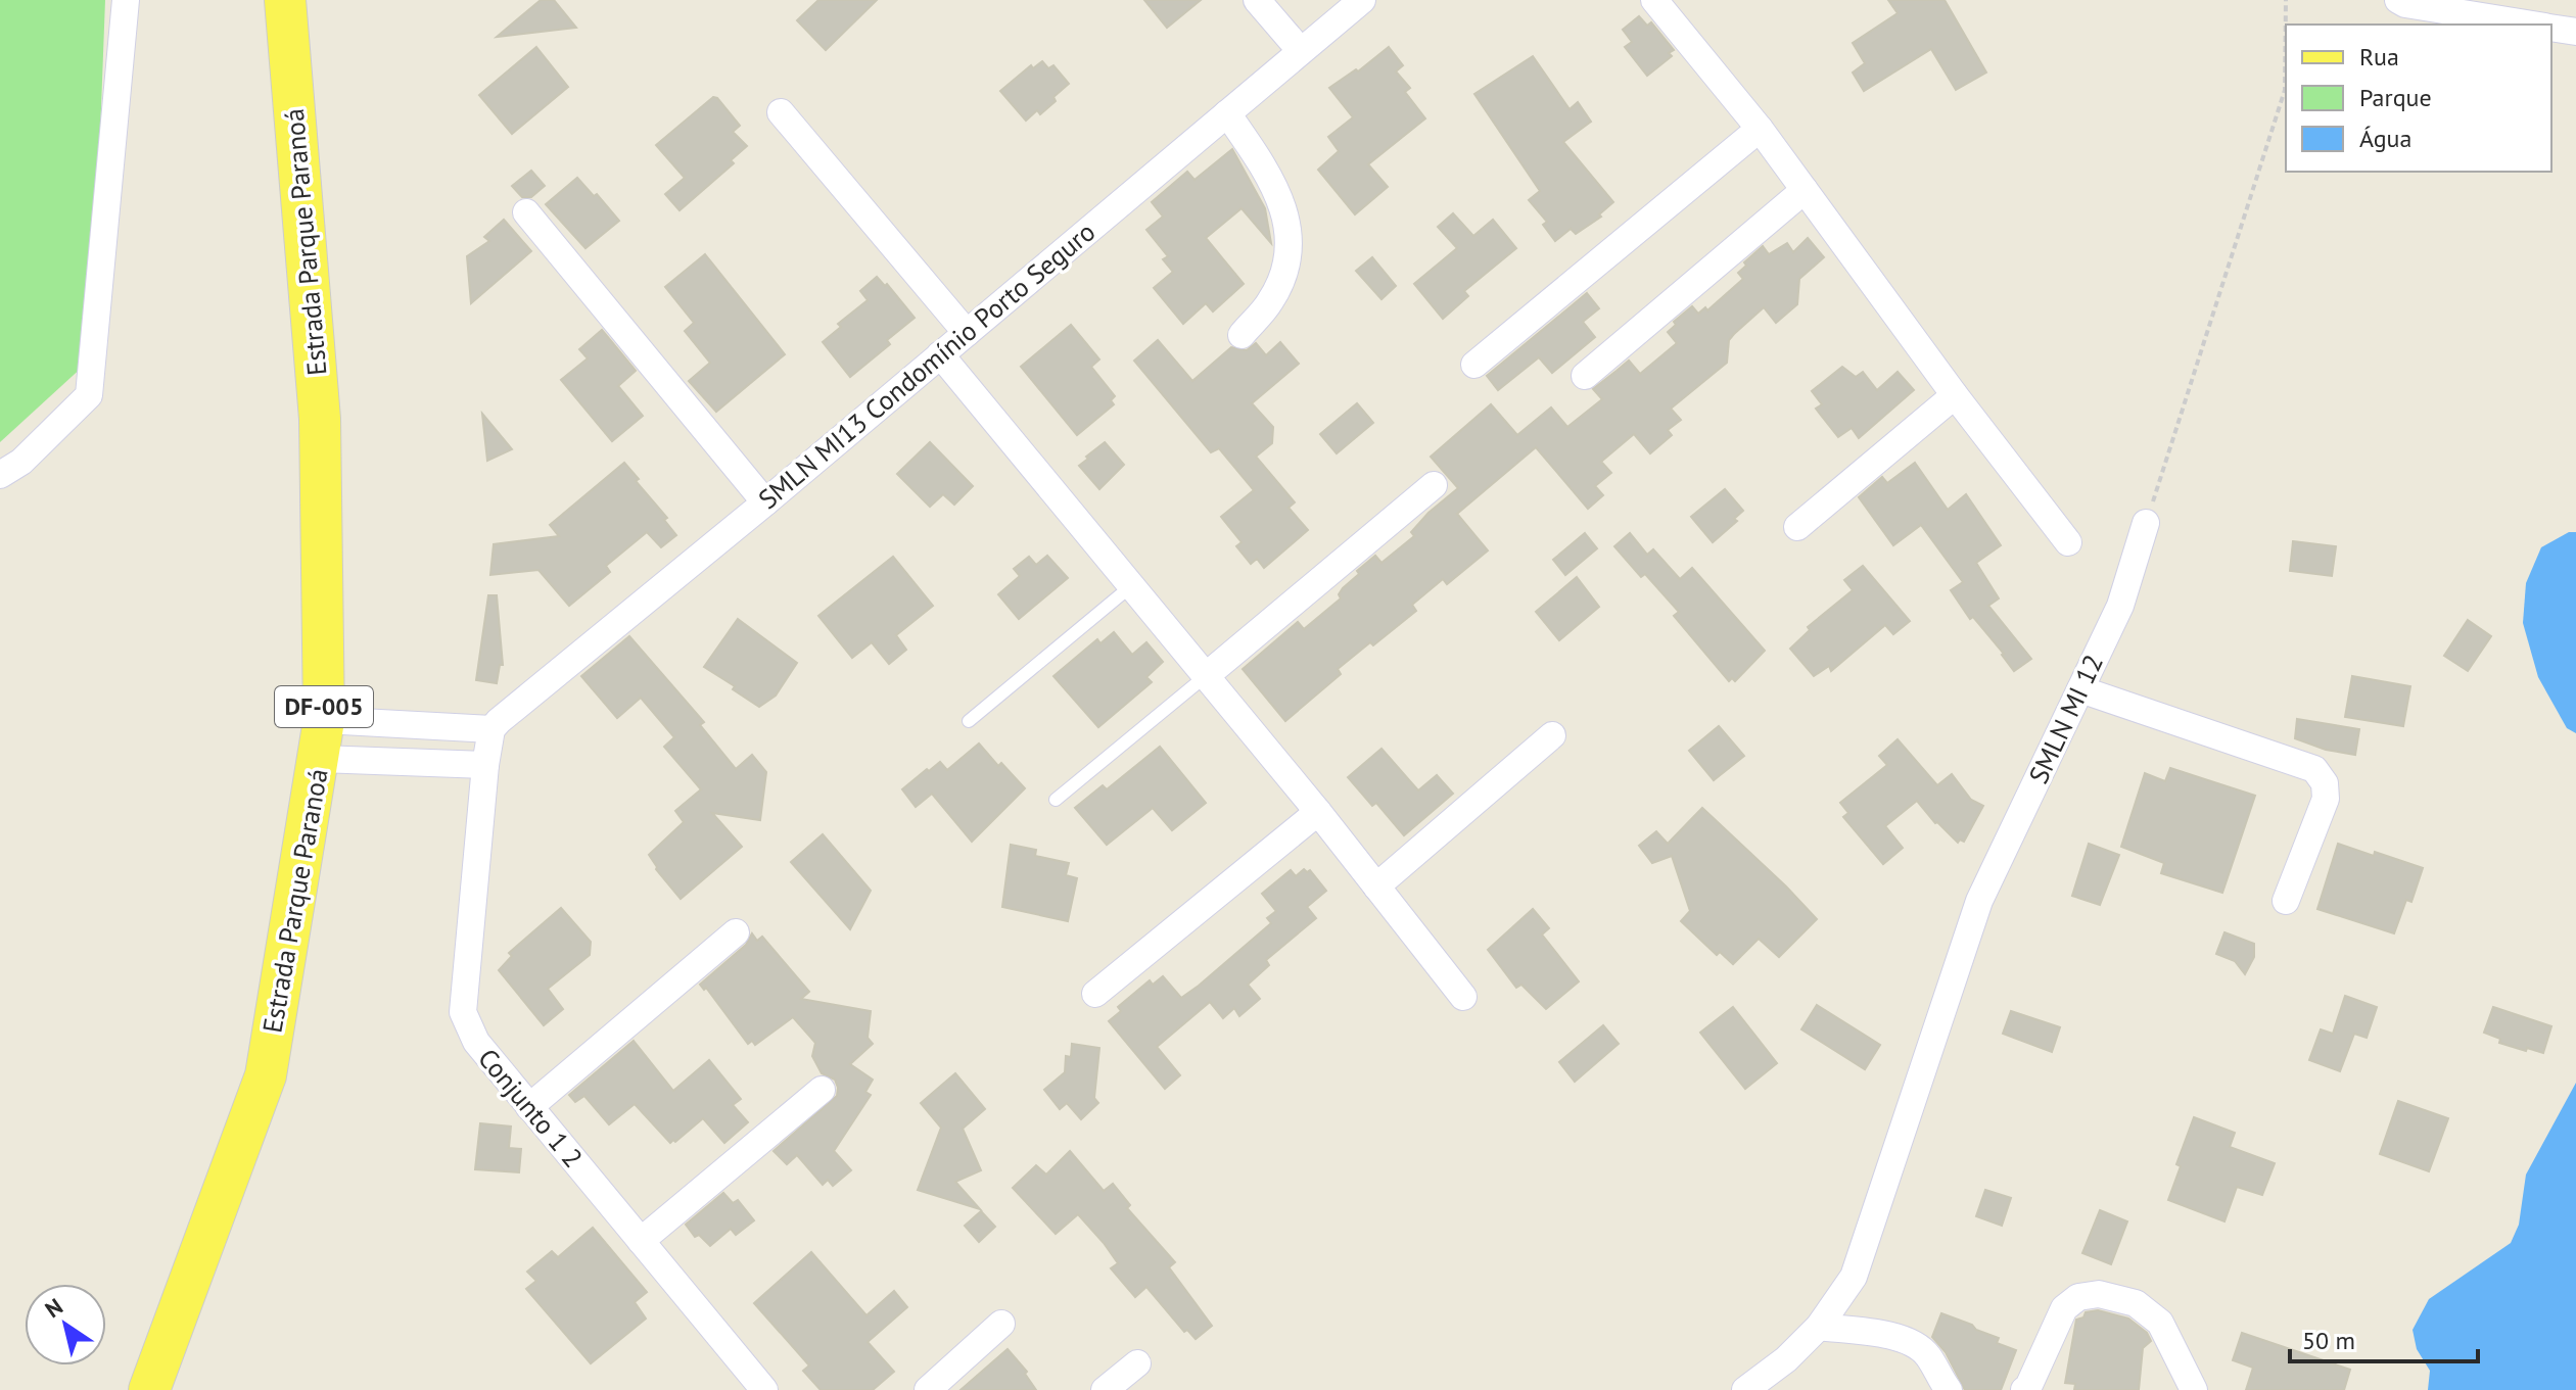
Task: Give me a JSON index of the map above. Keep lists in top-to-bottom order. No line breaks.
{"streets":{"main road":["Estrada Parque Paranoá","DF-005"],"street":["SMLN MI13 Condomínio Porto Seguro","SMLN MI 12","Conjunto 1 2"]},"legend":["Rua","Parque","Água"],"scale_bar":"50 m","north":"top left"}
